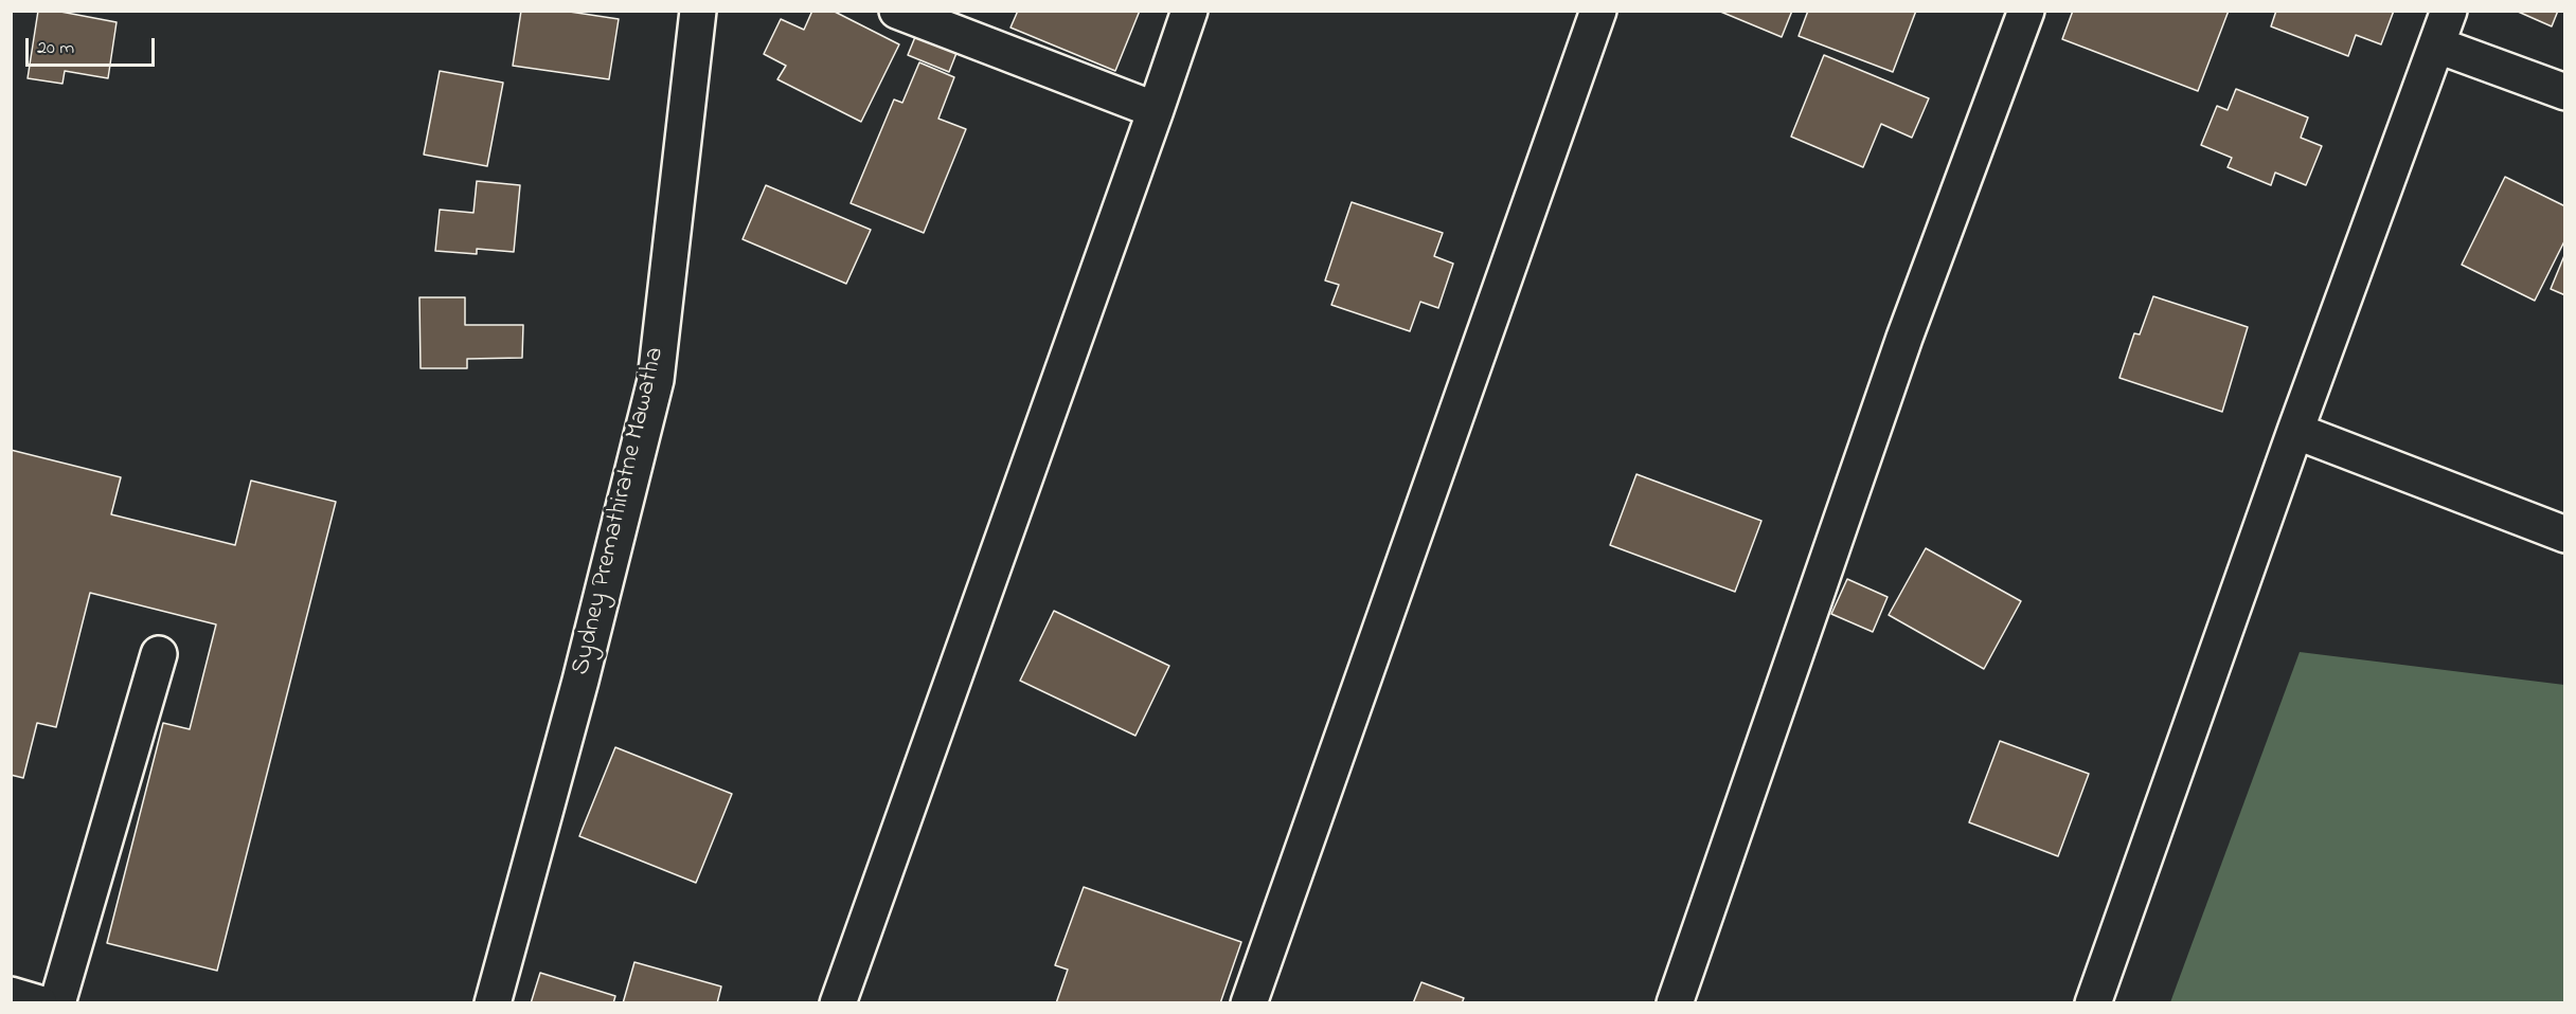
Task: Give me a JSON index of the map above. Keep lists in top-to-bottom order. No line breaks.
{"streets":{"main road":["Sydney Premathiratne Mawatha"]},"scale_bar":"20 m"}
